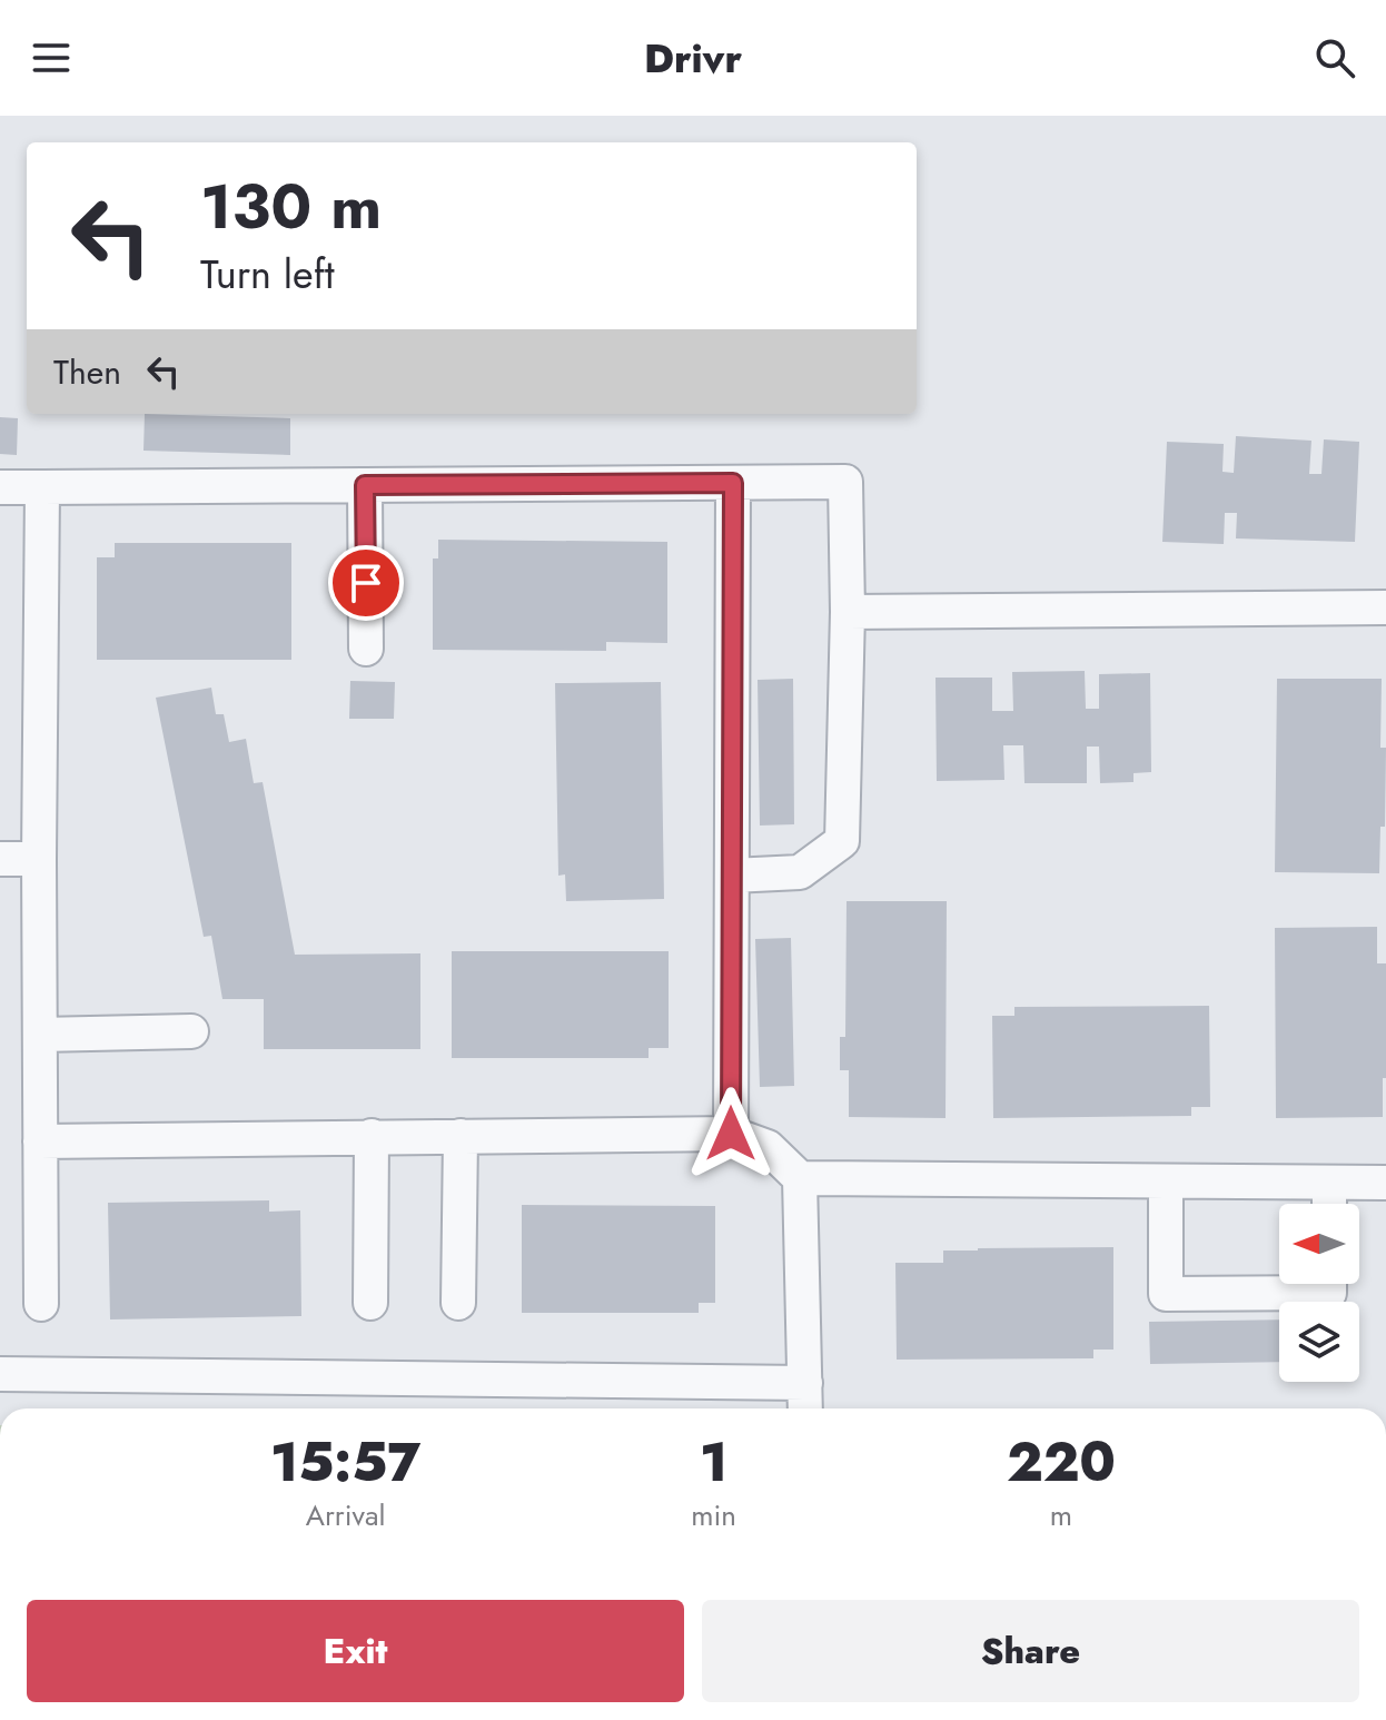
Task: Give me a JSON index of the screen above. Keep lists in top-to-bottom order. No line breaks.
{"north":"left","page":{"header":"Drivr","turn":["130 m","Turn left"],"then":"Then","eta":["15:57","Arrival","1","min","220","m"],"buttons":["Exit","Share"]}}
